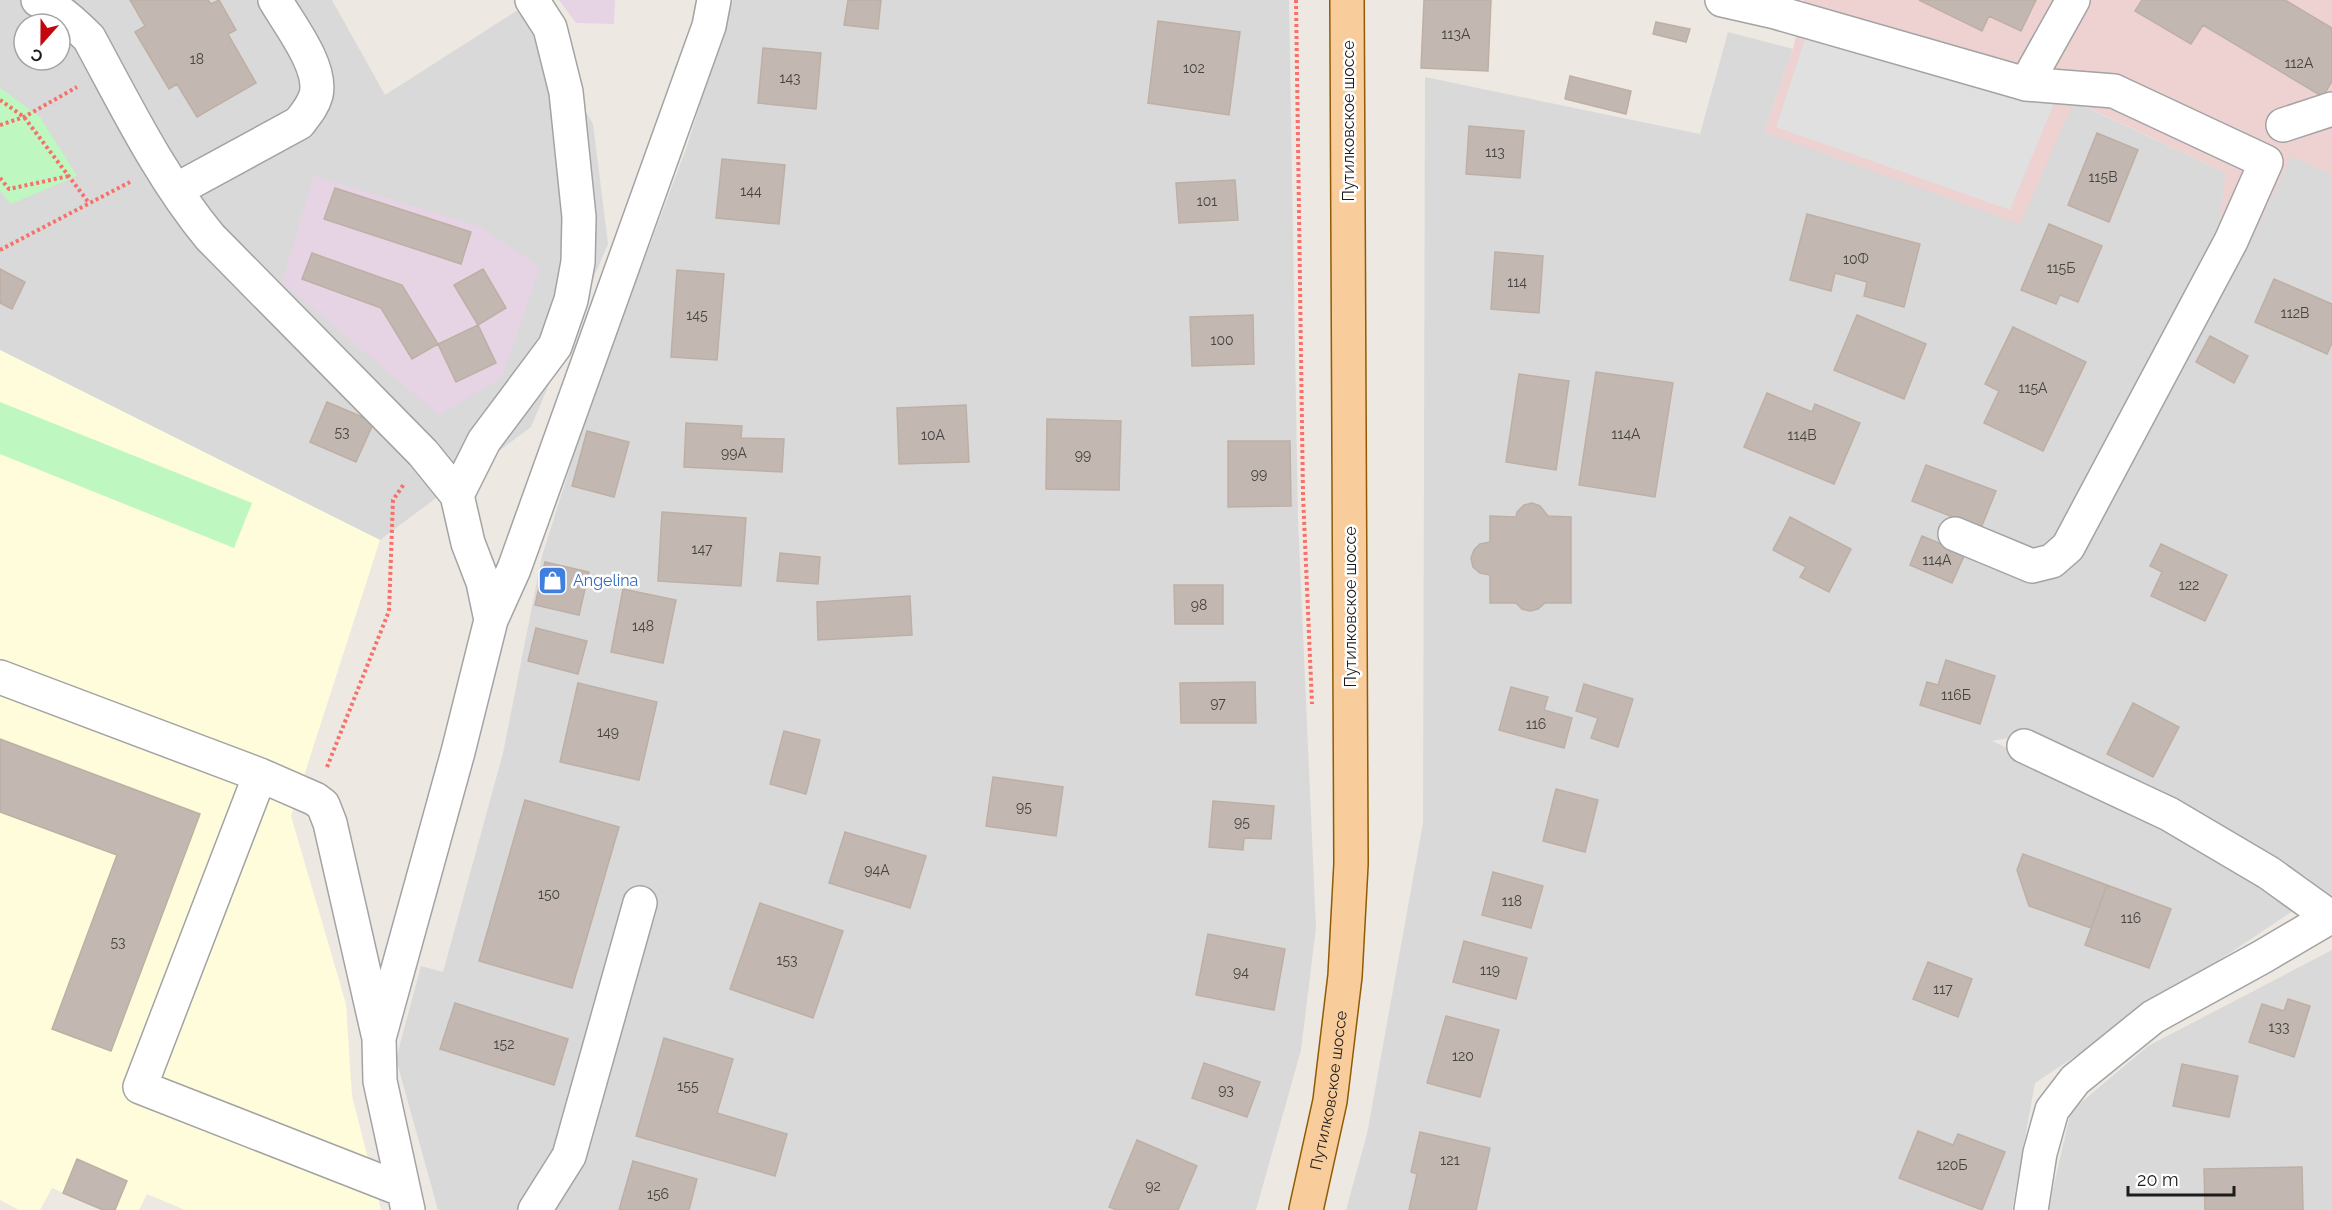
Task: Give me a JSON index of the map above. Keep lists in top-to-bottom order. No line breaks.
{"streets":{"main road":["Путилковское шоссе"]},"places":{"shop":["Angelina"]},"house_numbers":["113А","18","112А","102","143","113","115В","144","101","10Ф","115Б","114","112В","145","100","115А","53","114А","10А","114В","99А","99","99","147","114А","122","98","148","116Б","97","116","149","95","95","94А","150","118","116","53","153","119","94","117","133","152","120","155","93","121","120Б","92","156"],"scale_bar":"20 m","north":"bottom"}
